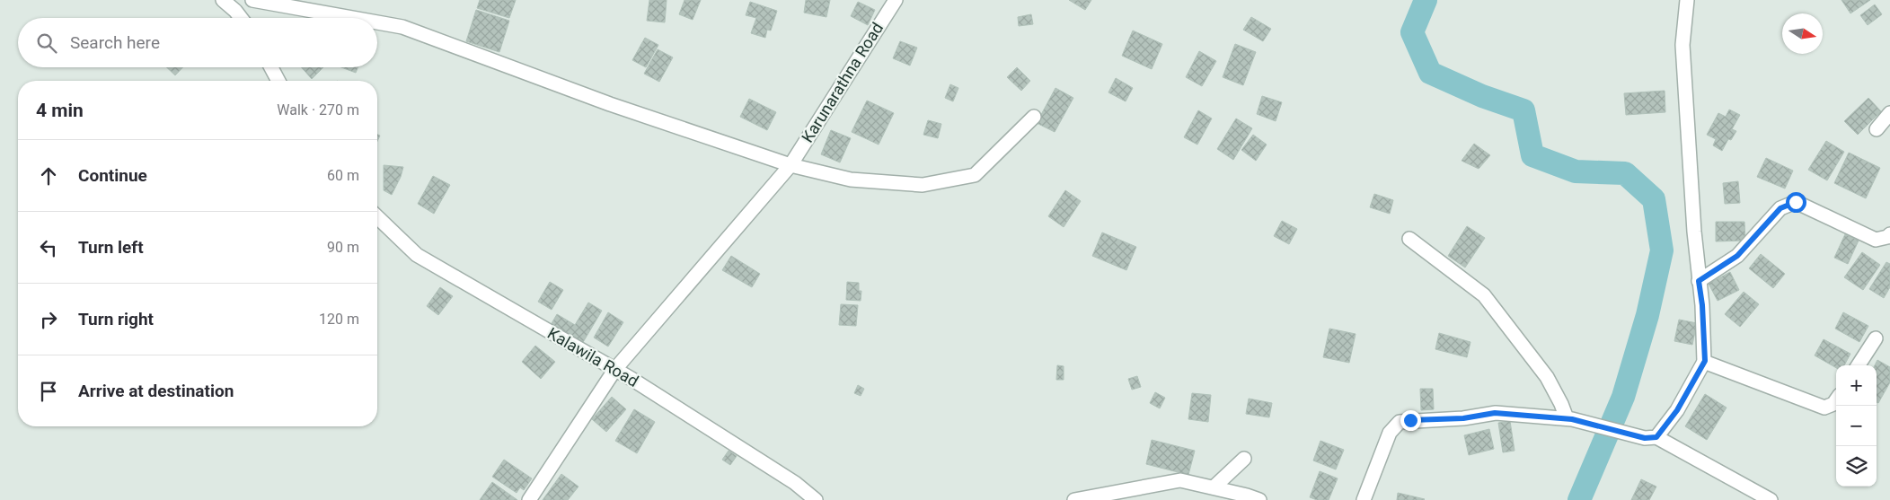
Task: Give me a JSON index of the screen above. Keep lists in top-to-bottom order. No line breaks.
{"streets":{"street":["Karunarathna Road","Kalawila Road"]},"crossings":[["Karunarathna Road","Kalawila Road"]],"north":"right","page":{"search":"Search here","heading":["4 min","Walk · 270 m"],"list":[["Continue","60 m"],["Turn left","90 m"],["Turn right","120 m"],"Arrive at destination"],"map_buttons":["+","−"]}}
